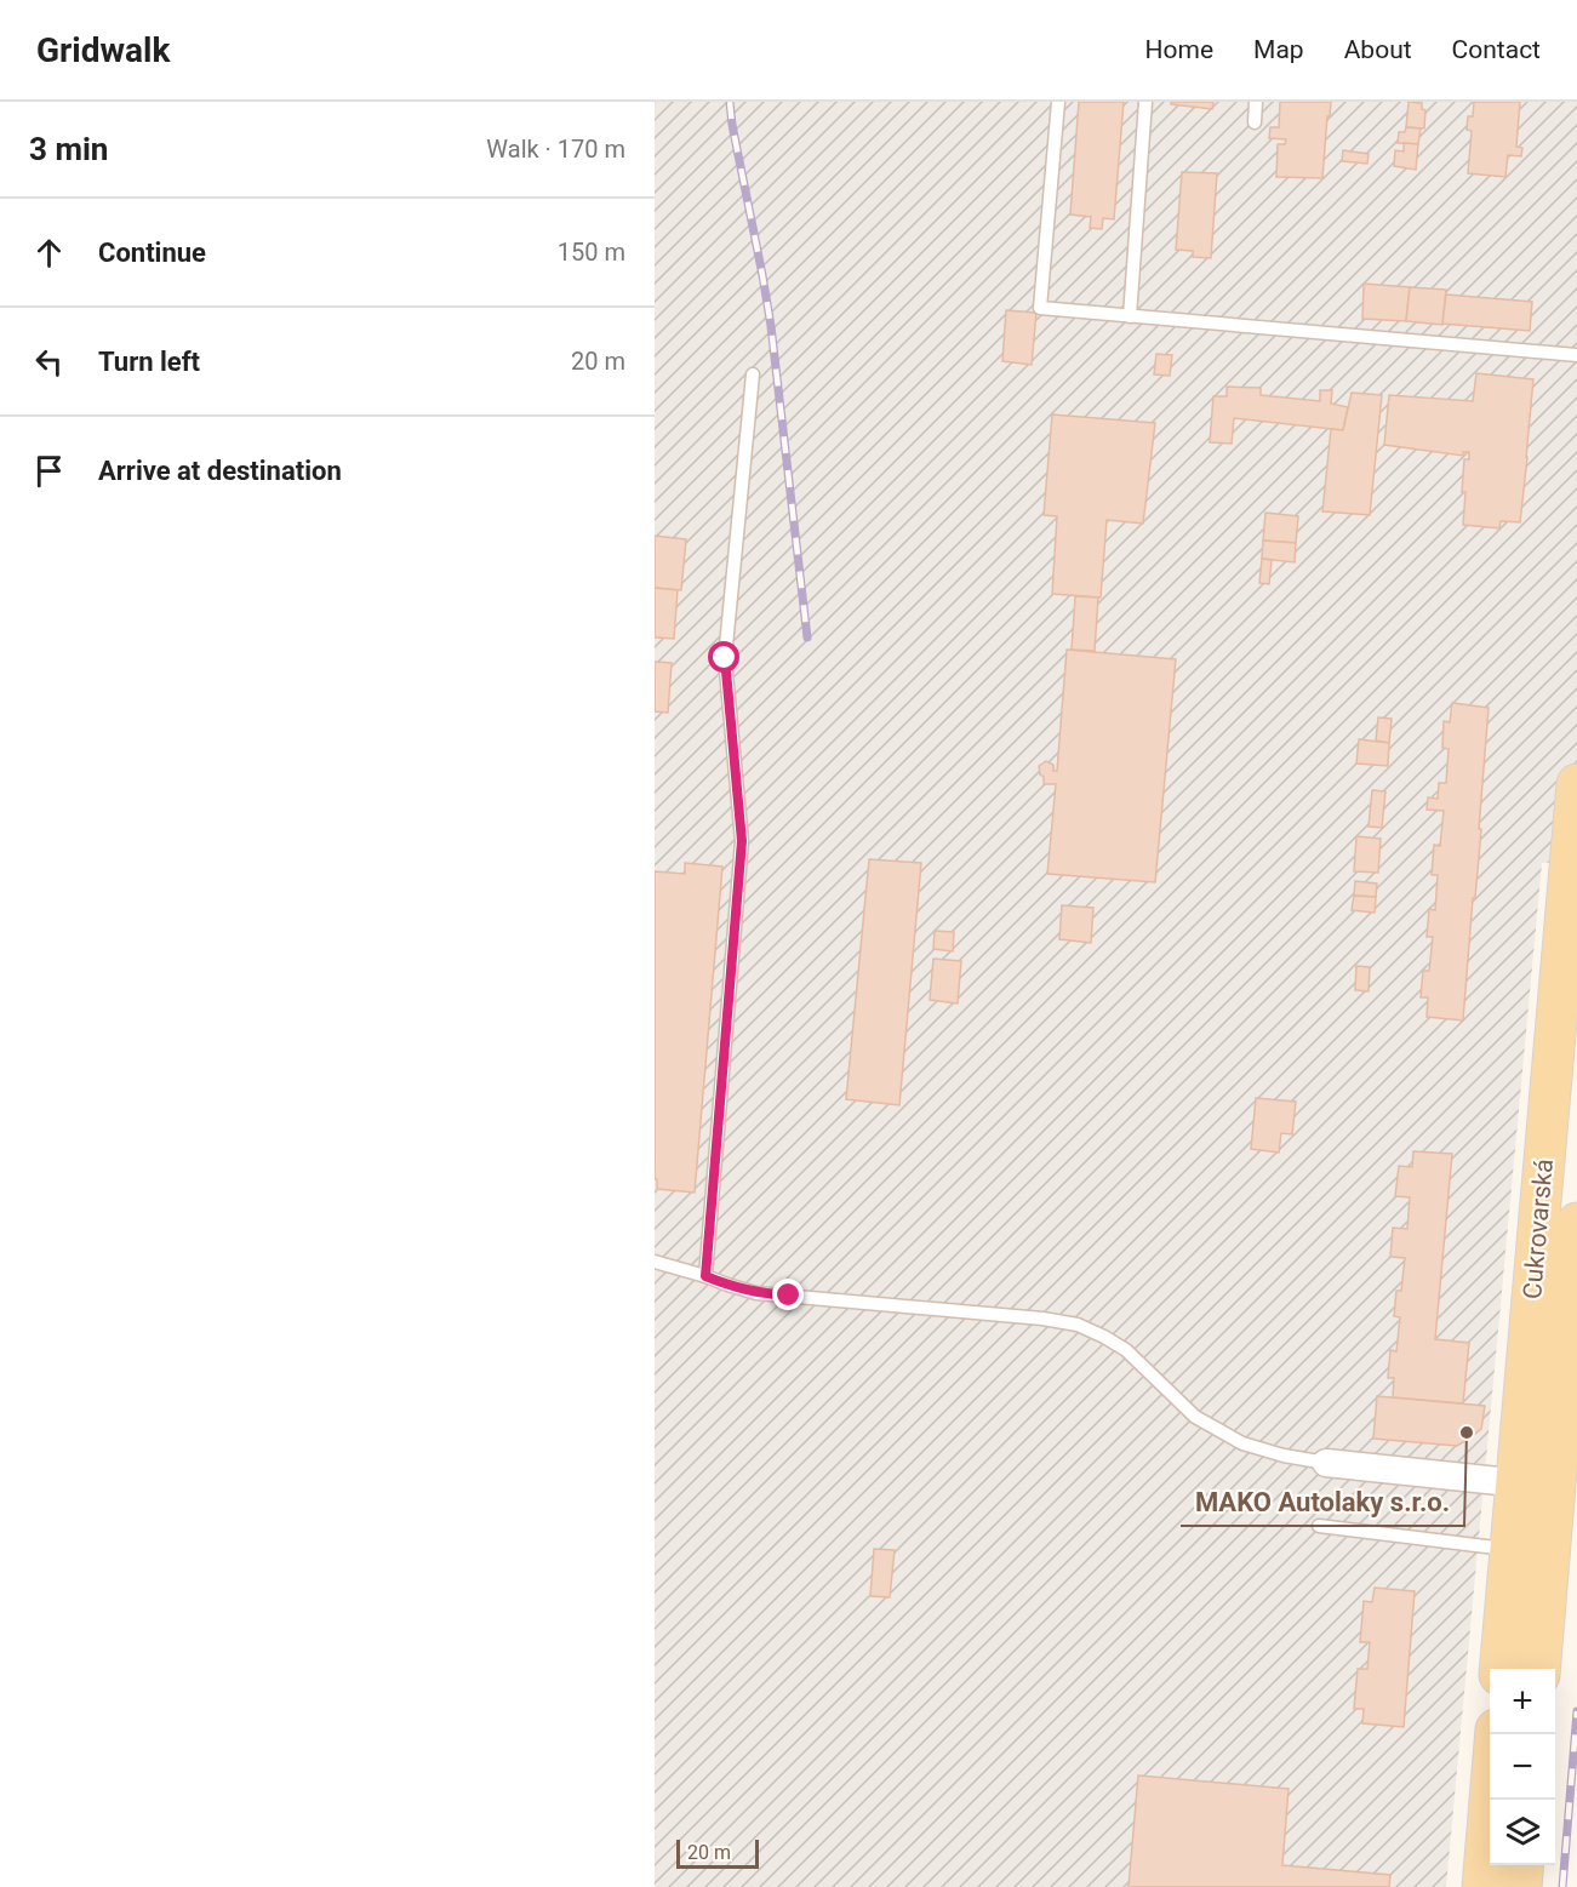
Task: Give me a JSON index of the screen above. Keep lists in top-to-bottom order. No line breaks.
{"streets":{"main road":["Cukrovarská"]},"places":["MAKO Autolaky s.r.o."],"scale_bar":"20 m","page":{"header":"Gridwalk","nav":["Home","Map","About","Contact"],"heading":["3 min","Walk · 170 m"],"list":[["Continue","150 m"],["Turn left","20 m"],"Arrive at destination"],"map_buttons":["+","−"],"scale":"20 m"}}
